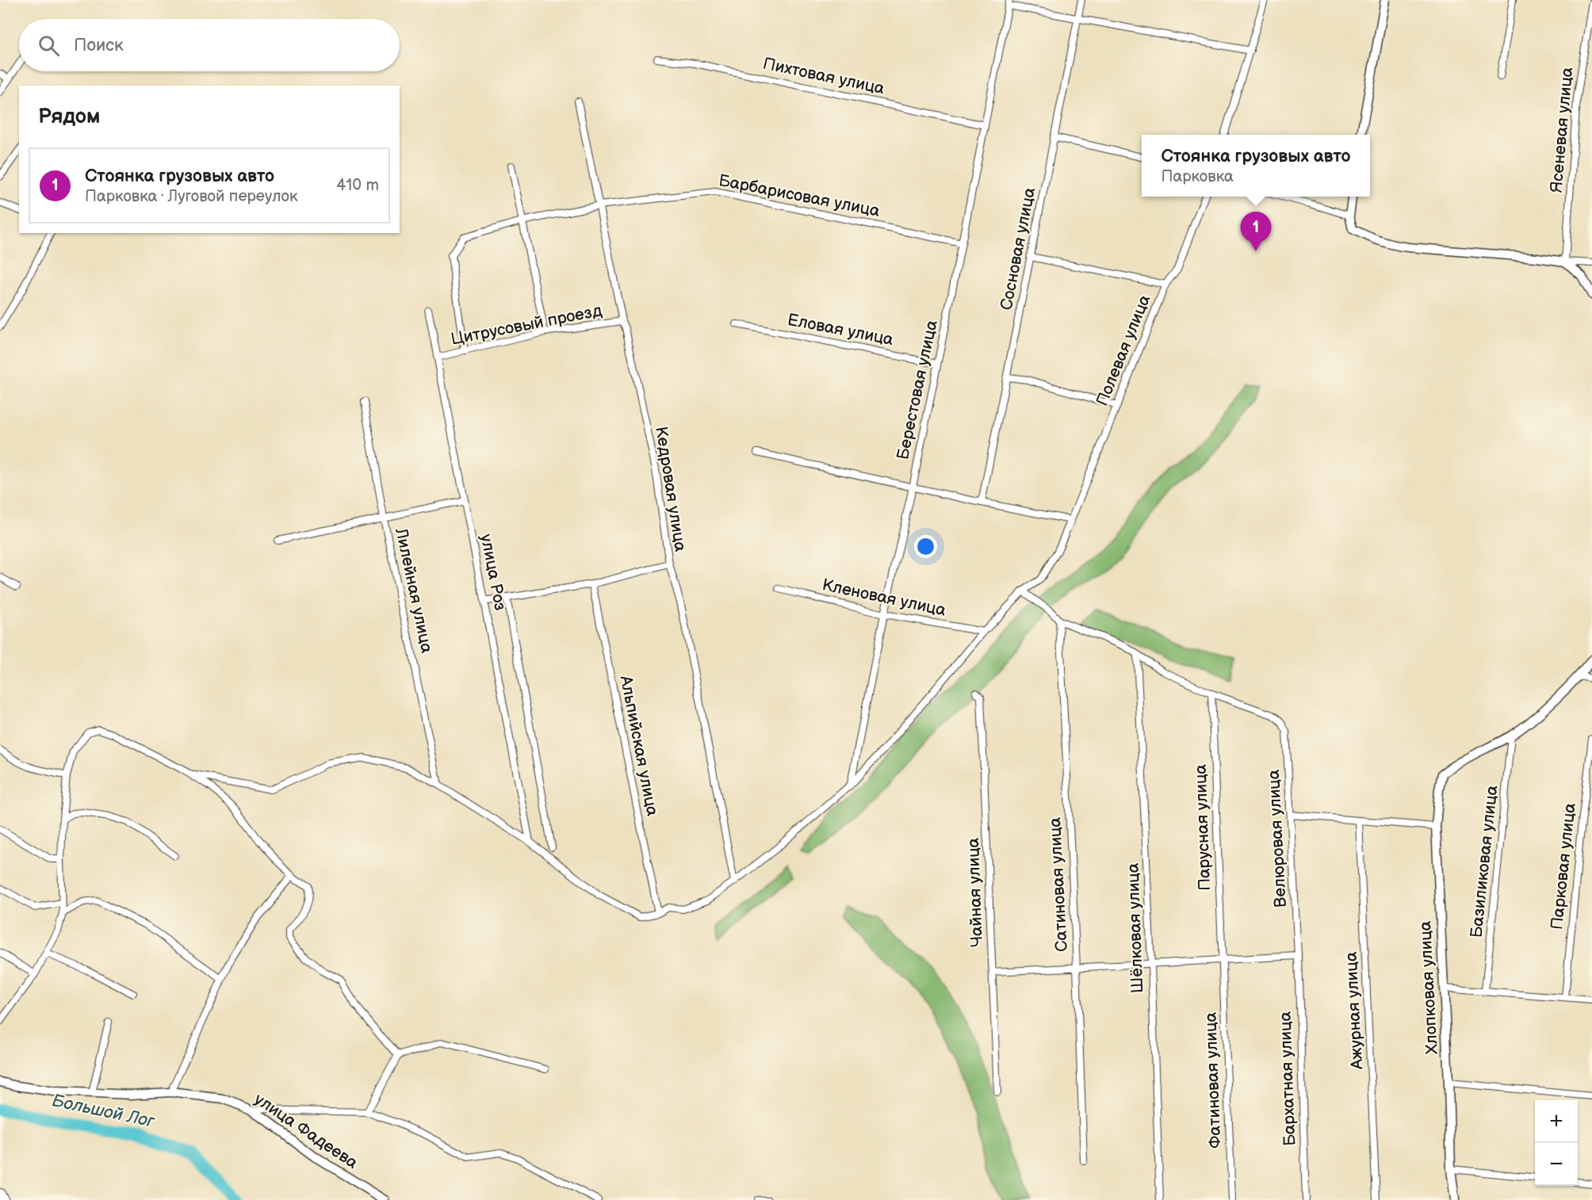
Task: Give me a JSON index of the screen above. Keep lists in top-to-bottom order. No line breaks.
{"streets":{"street":["Пихтовая улица","Ясеневая улица","Барбарисовая улица","Сосновая улица","Цитрусовый проезд","Еловая улица","Полевая улица","Берестовая улица","Кедровая улица","улица Роз","Лилейная улица","Кленовая улица","Альпийская улица","Парусная улица","Велюровая улица","Базиликовая улица","Парковая улица","Сатиновая улица","Чайная улица","Шёлковая улица","Хлопковая улица","Ажурная улица","Бархатная улица","Фатиновая улица","улица Фадеева"]},"crossings":[["Пихтовая улица","Берестовая улица"],["Барбарисовая улица","Цитрусовый проезд"],["Барбарисовая улица","Берестовая улица"],["Барбарисовая улица","Кедровая улица"],["Цитрусовый проезд","Кедровая улица"],["Цитрусовый проезд","улица Роз"],["Еловая улица","Берестовая улица"],["Полевая улица","Берестовая улица"],["Полевая улица","Кедровая улица"],["Полевая улица","улица Роз"],["Полевая улица","Лилейная улица"],["Полевая улица","Кленовая улица"],["Полевая улица","Альпийская улица"],["Берестовая улица","Кленовая улица"],["Парусная улица","Велюровая улица"],["Парусная улица","Фатиновая улица"],["Велюровая улица","Бархатная улица"],["Базиликовая улица","Хлопковая улица"]],"water":["Большой Лог"],"page":{"search":"Поиск","heading":"Рядом","popup":["Стоянка грузовых авто","Парковка"],"list":[{"mark":"1","name":"Стоянка грузовых авто","note":"Парковка · Луговой переулок","value":"410 m"}],"pins":"1","map_buttons":["+","−"]}}
